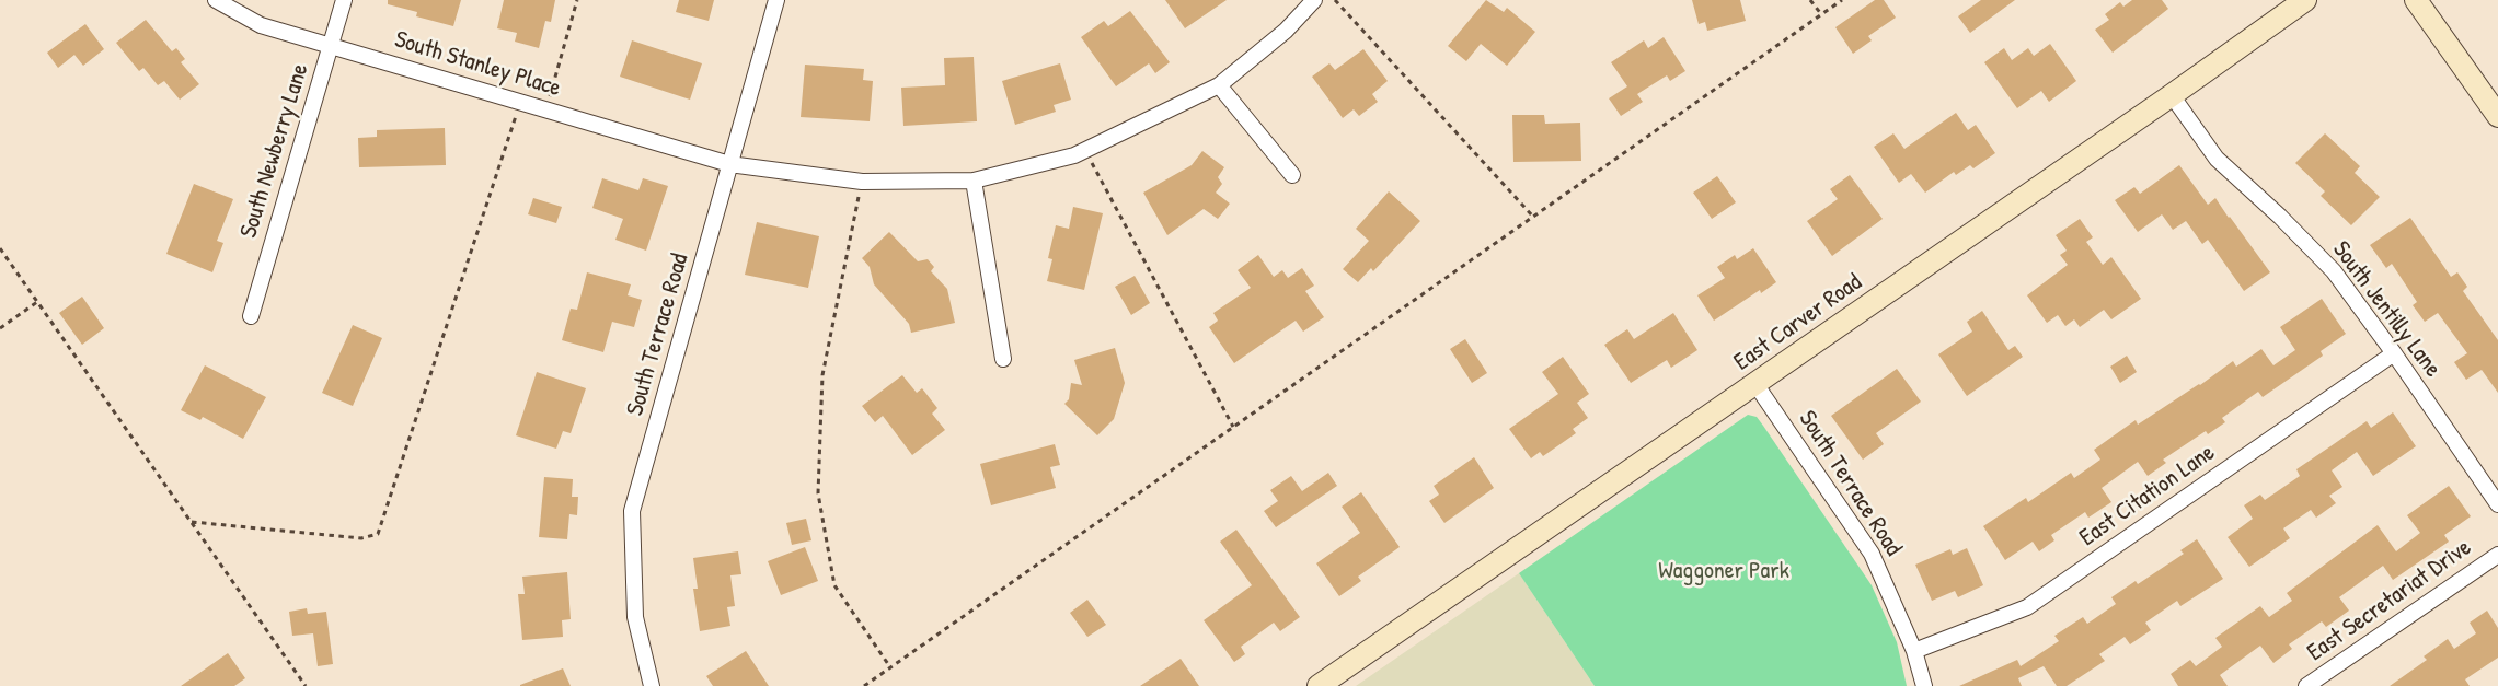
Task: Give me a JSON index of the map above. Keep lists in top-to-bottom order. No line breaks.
{"streets":{"street":["South Stanley Place","South Newberry Lane","South Jentilly Lane","East Carver Road","South Terrace Road","East Citation Lane","East Secretariat Drive"]},"crossings":[["South Stanley Place","South Newberry Lane"],["South Stanley Place","South Terrace Road"],["South Jentilly Lane","East Carver Road"],["South Jentilly Lane","East Citation Lane"],["East Carver Road","South Terrace Road"],["South Terrace Road","East Citation Lane"]],"parks":["Waggoner Park"]}
